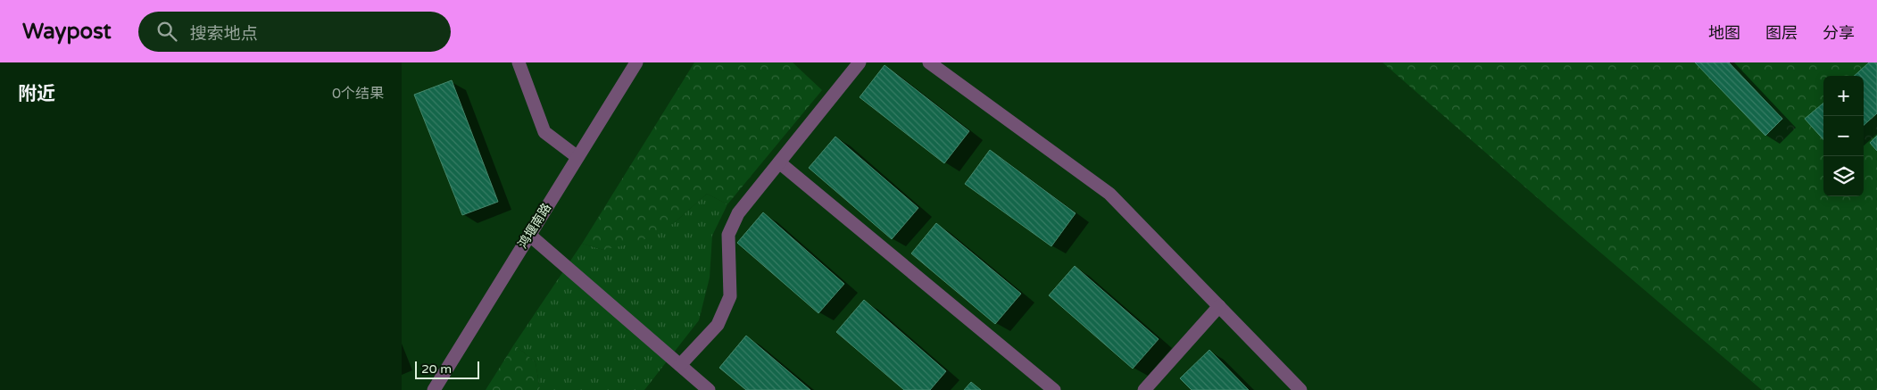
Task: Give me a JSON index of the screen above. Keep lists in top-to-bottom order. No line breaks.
{"streets":{"street":["鸿堰南路"]},"scale_bar":"20 m","page":{"header":"Waypost","search":"搜索地点","nav":["地图","图层","分享"],"heading":["附近","0个结果"],"map_buttons":["+","−"],"scale":"20 m"}}
